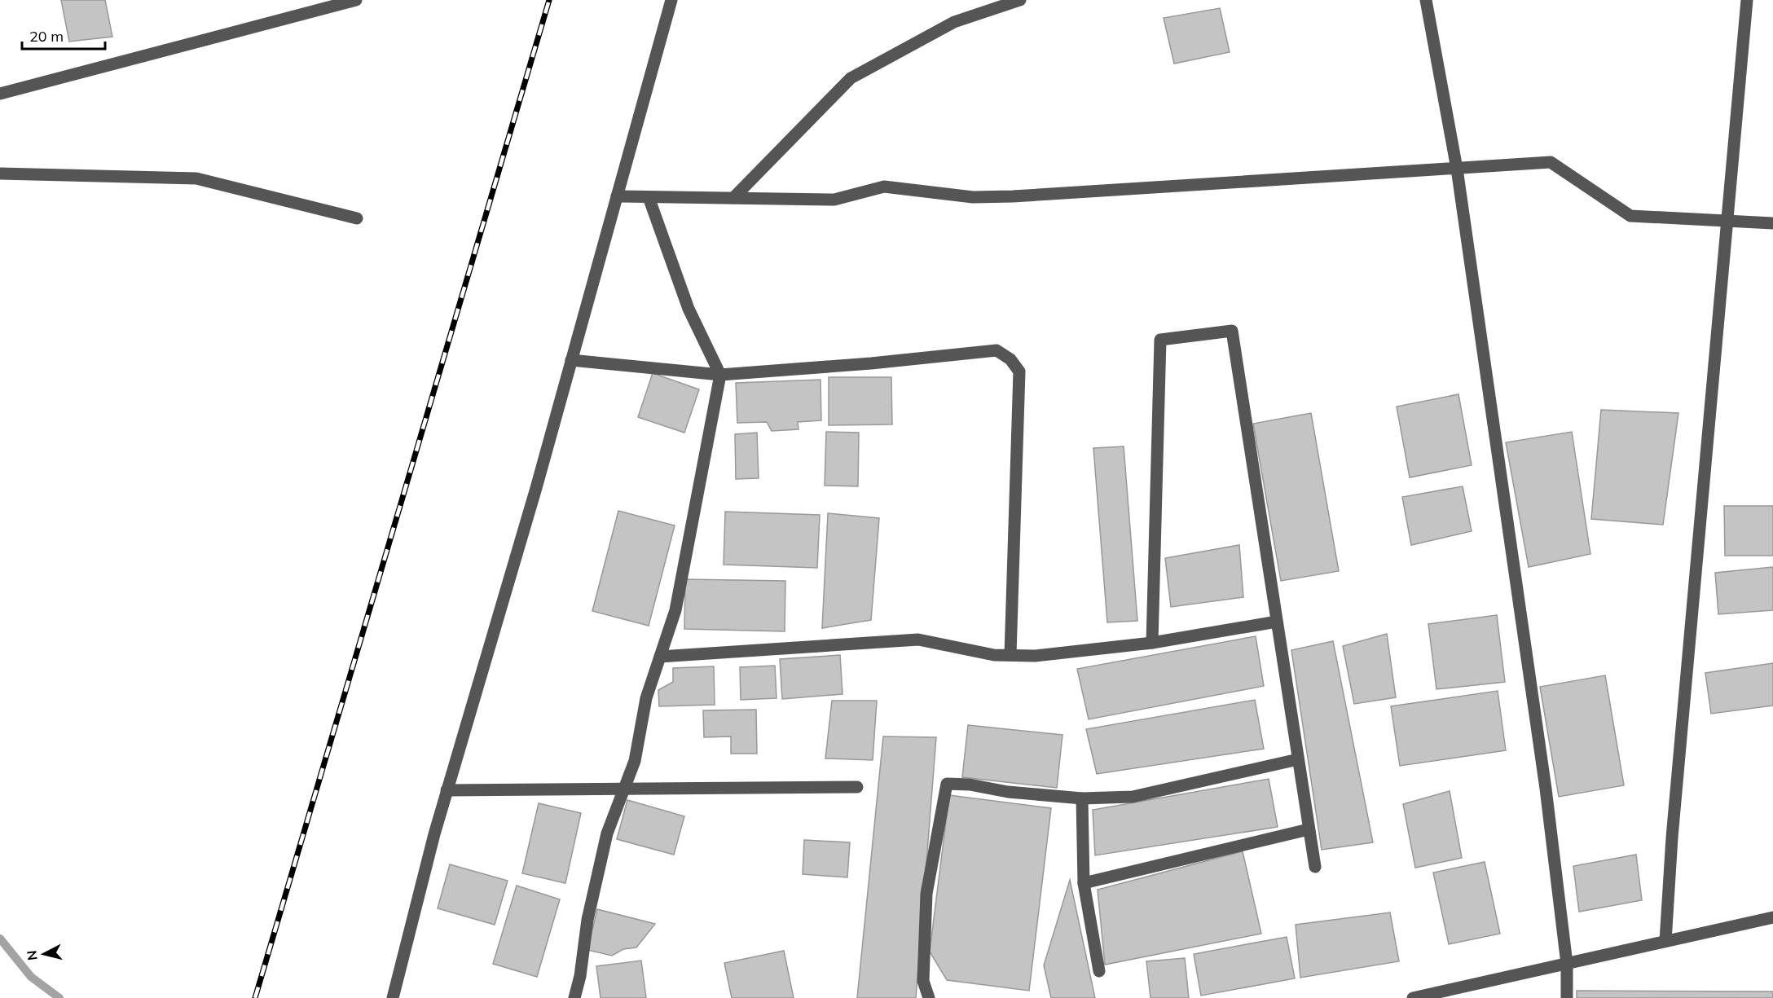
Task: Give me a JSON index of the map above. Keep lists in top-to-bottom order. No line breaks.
{"scale_bar":"20 m","north":"left"}
